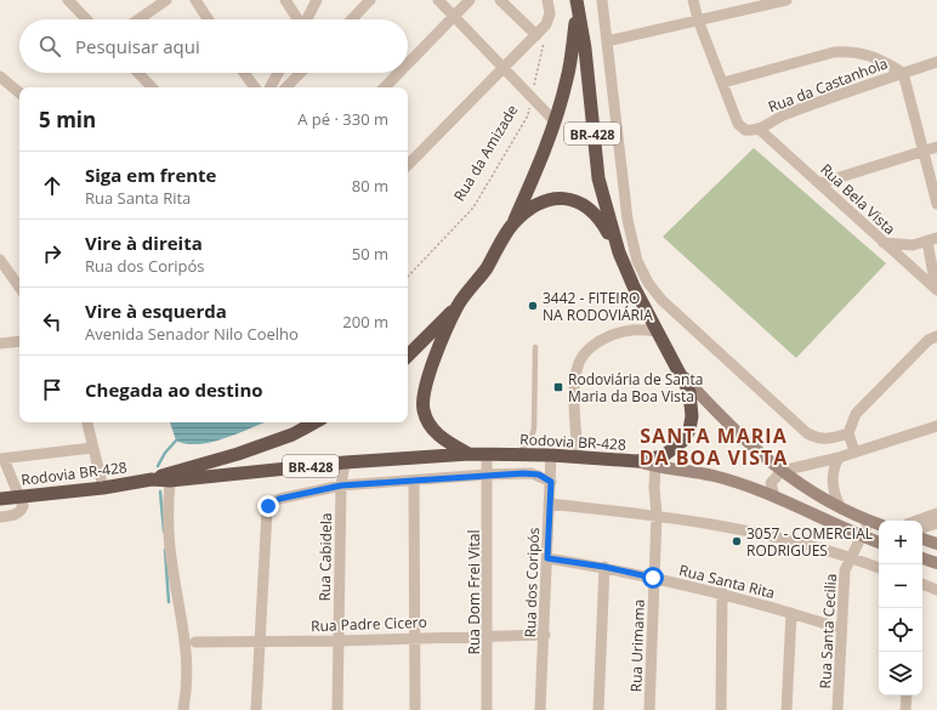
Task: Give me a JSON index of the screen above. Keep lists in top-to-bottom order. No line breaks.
{"streets":{"highway":["BR-428","Rodovia BR-428"],"street":["Rua da Castanhola","Rua Bela Vista","Rua Cabidela","Rua Santa Rita","Rua dos Coripós","Rua Dom Frei Vital","Rua Padre Cicero","Rua Santa Cecilia","Rua Urimama"],"path":["Rua da Amizade"]},"crossings":[["Rua da Castanhola","Rua Bela Vista"],["BR-428","Rodovia BR-428"],["Rodovia BR-428","Rua Cabidela"],["Rodovia BR-428","Rua dos Coripós"],["Rodovia BR-428","Rua Dom Frei Vital"],["Rua Cabidela","Rua Padre Cicero"],["Rua Santa Rita","Rua dos Coripós"],["Rua Santa Rita","Rua Santa Cecilia"],["Rua Santa Rita","Rua Urimama"],["Rua dos Coripós","Rua Padre Cicero"],["Rua Dom Frei Vital","Rua Padre Cicero"]],"districts":["SANTA MARIA DA BOA VISTA"],"places":{"other":["3442 - FITEIRO NA RODOVIÁRIA","3057 - COMERCIAL RODRIGUES"],"transit":["Rodoviária de Santa Maria da Boa Vista"]},"page":{"search":"Pesquisar aqui","heading":["5 min","A pé · 330 m"],"list":[["Siga em frente","Rua Santa Rita","80 m"],["Vire à direita","Rua dos Coripós","50 m"],["Vire à esquerda","Avenida Senador Nilo Coelho","200 m"],"Chegada ao destino"],"map_buttons":["+","−"]}}
